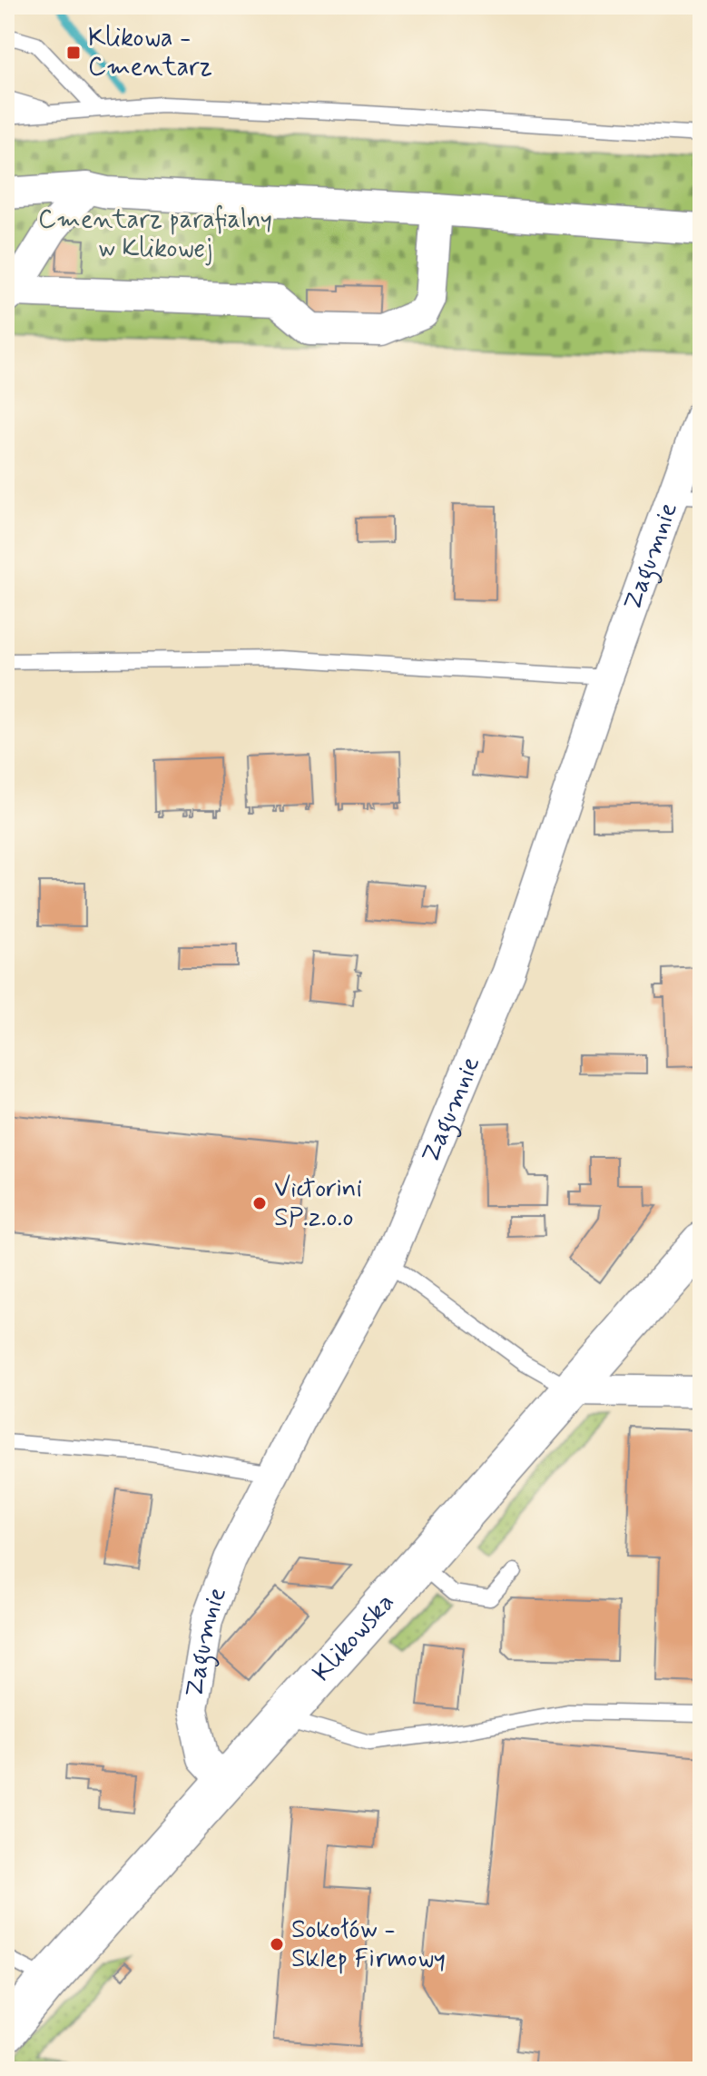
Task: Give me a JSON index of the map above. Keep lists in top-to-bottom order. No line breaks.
{"streets":{"street":["Zagumnie","Klikowska"]},"crossings":[["Zagumnie","Klikowska"]],"parks":["Cmentarz parafialny w Klikowej"],"places":{"transit":["Klikowa - Cmentarz"],"other":["Victorini SP.z.o.o","Sokołów - Sklep Firmowy"]}}
